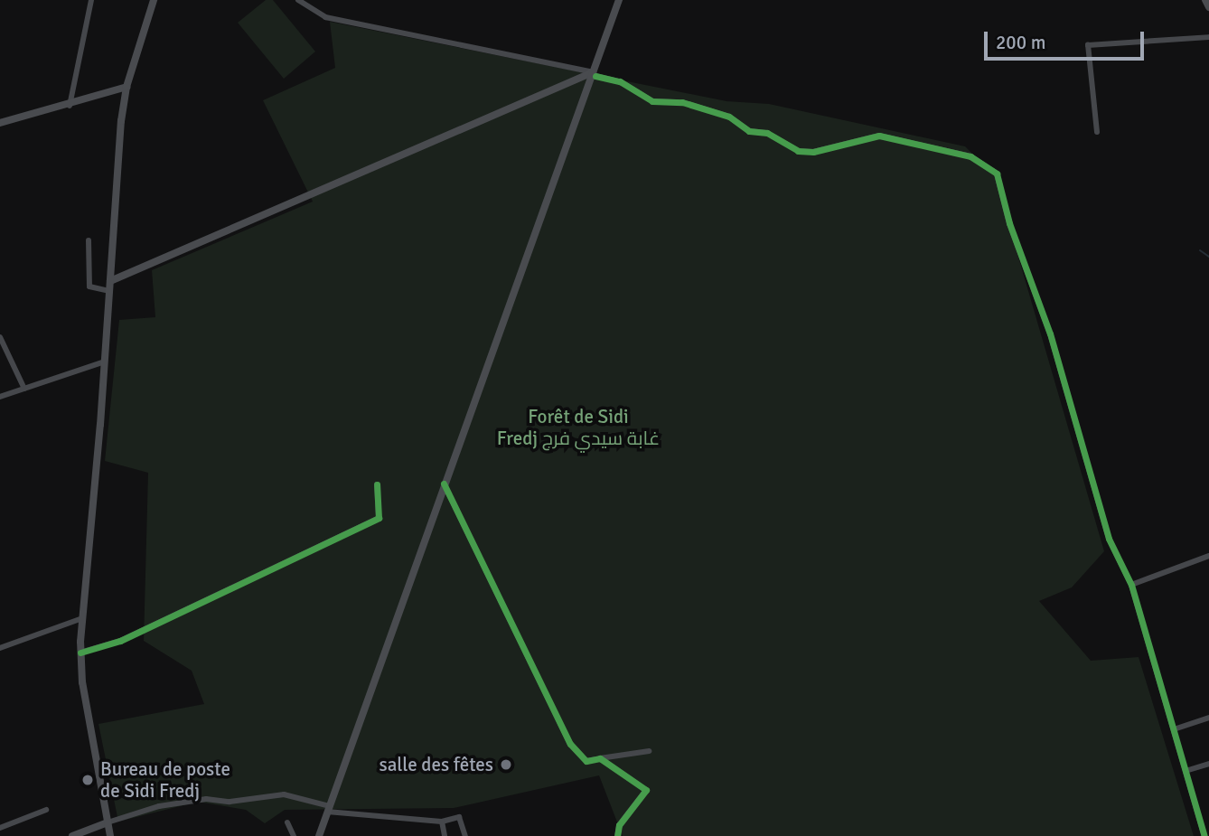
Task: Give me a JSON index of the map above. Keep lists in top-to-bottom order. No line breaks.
{"parks":["Forêt de Sidi Fredj غابة سيدي فرج"],"places":["salle des fêtes","Bureau de poste de Sidi Fredj"],"scale_bar":"200 m"}
